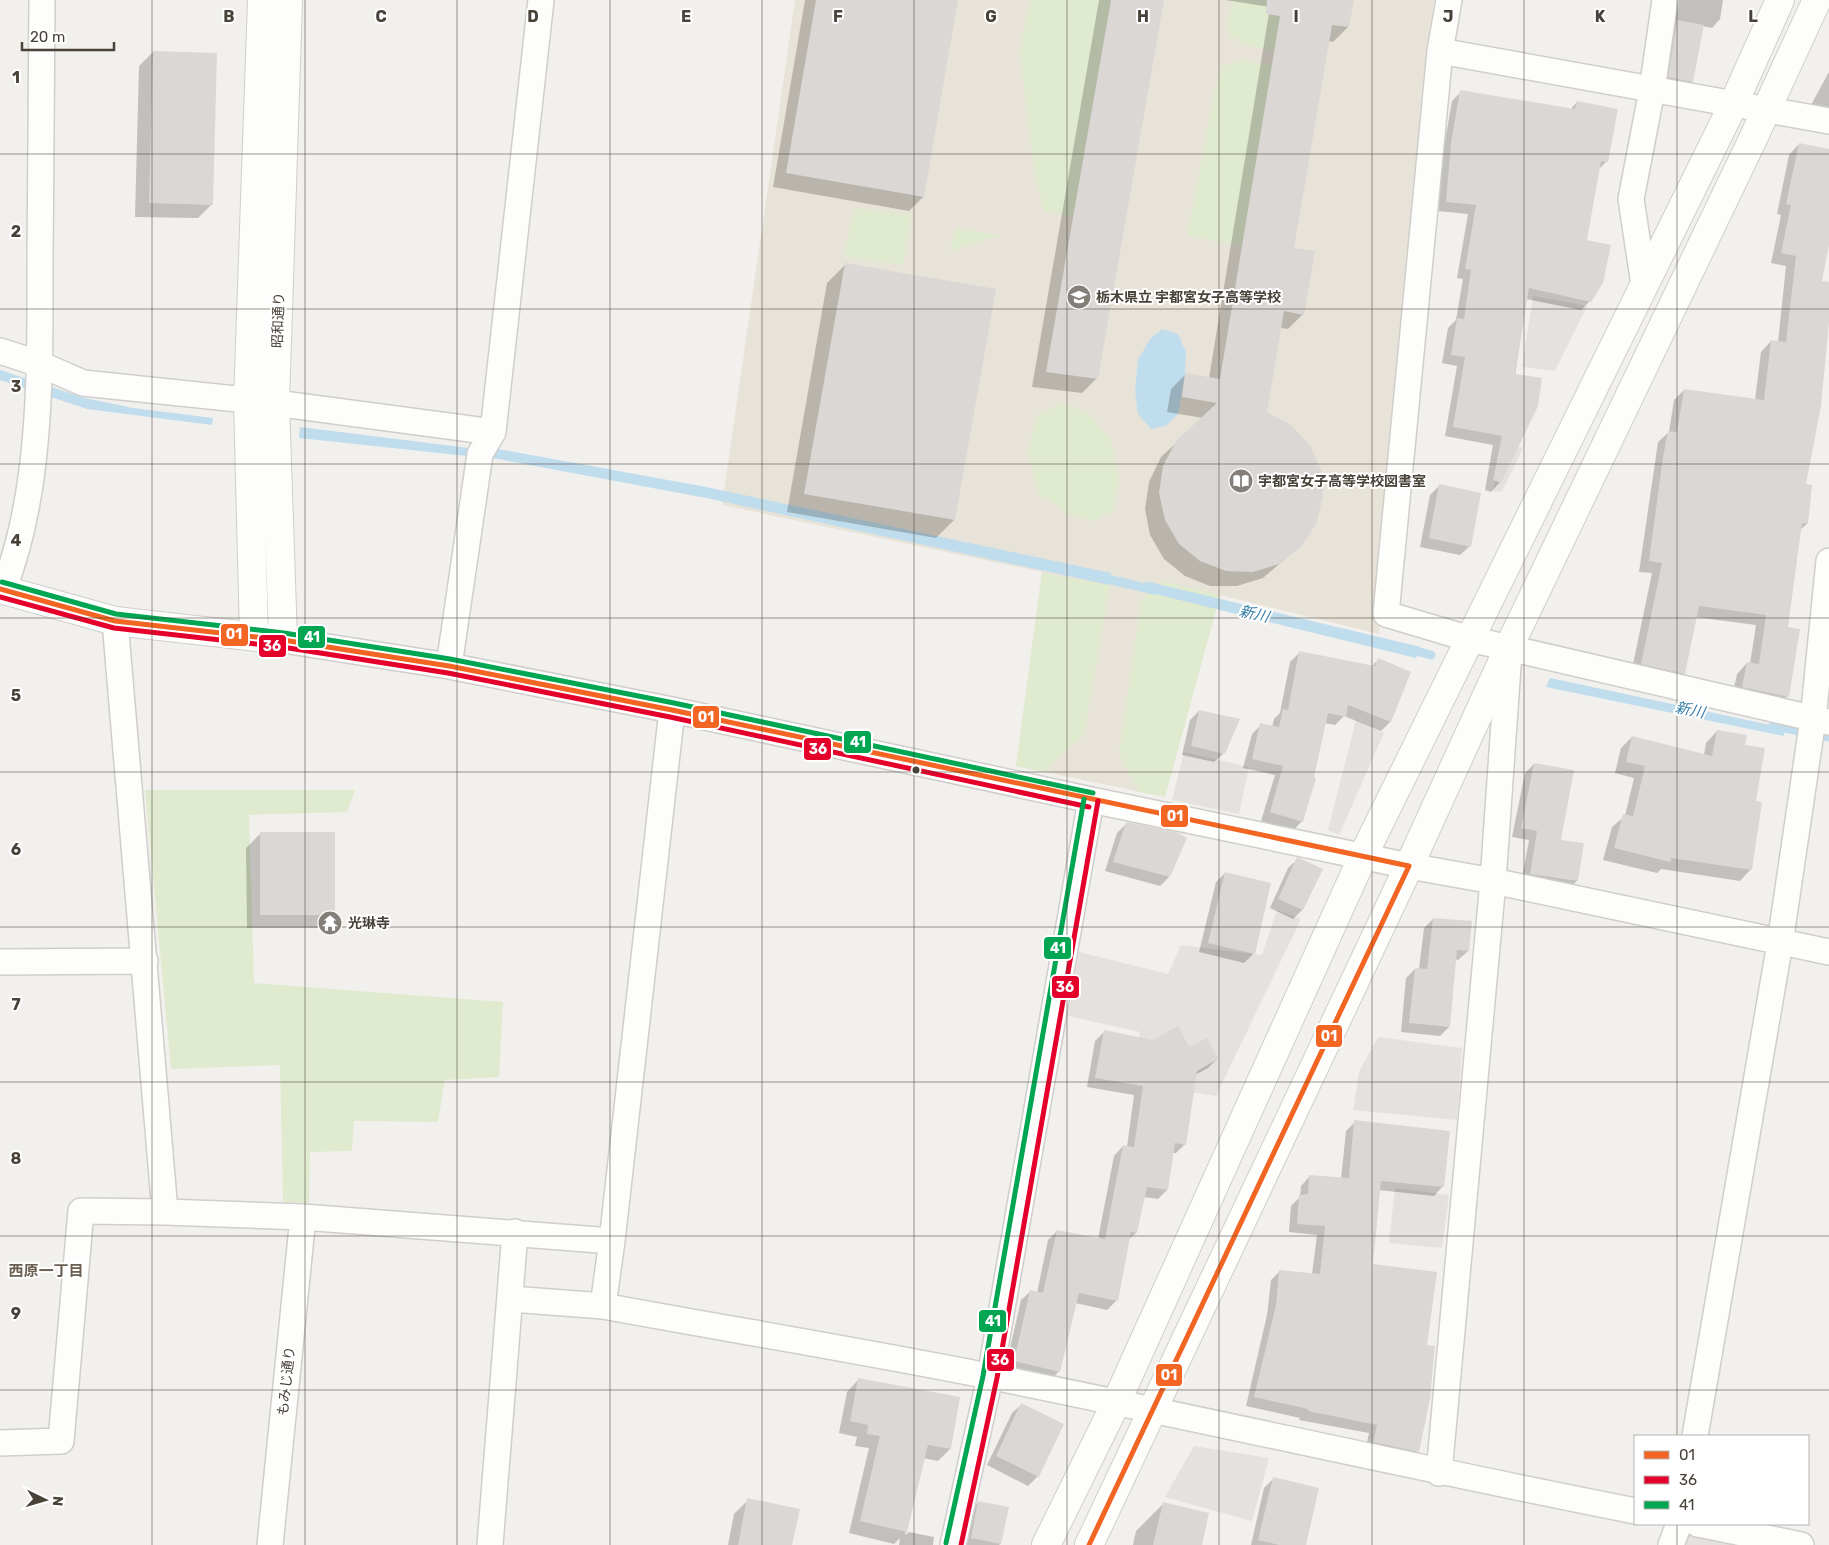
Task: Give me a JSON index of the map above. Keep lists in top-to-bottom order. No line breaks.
{"streets":{"street":["昭和通り","もみじ通り"]},"districts":["西原一丁目"],"water":["新川"],"places":{"school or university":["栃木県立 宇都宮女子高等学校"],"library":["宇都宮女子高等学校図書室"],"temple":["光琳寺"]},"lines":["transit line 41","transit line 01","transit line 36"],"legend":["01","36","41"],"scale_bar":"20 m","north":"right","grid":{"columns":["B","C","D","E","F","G","H","I","J","K","L"],"rows":["1","2","3","4","5","6","7","8","9"]}}
